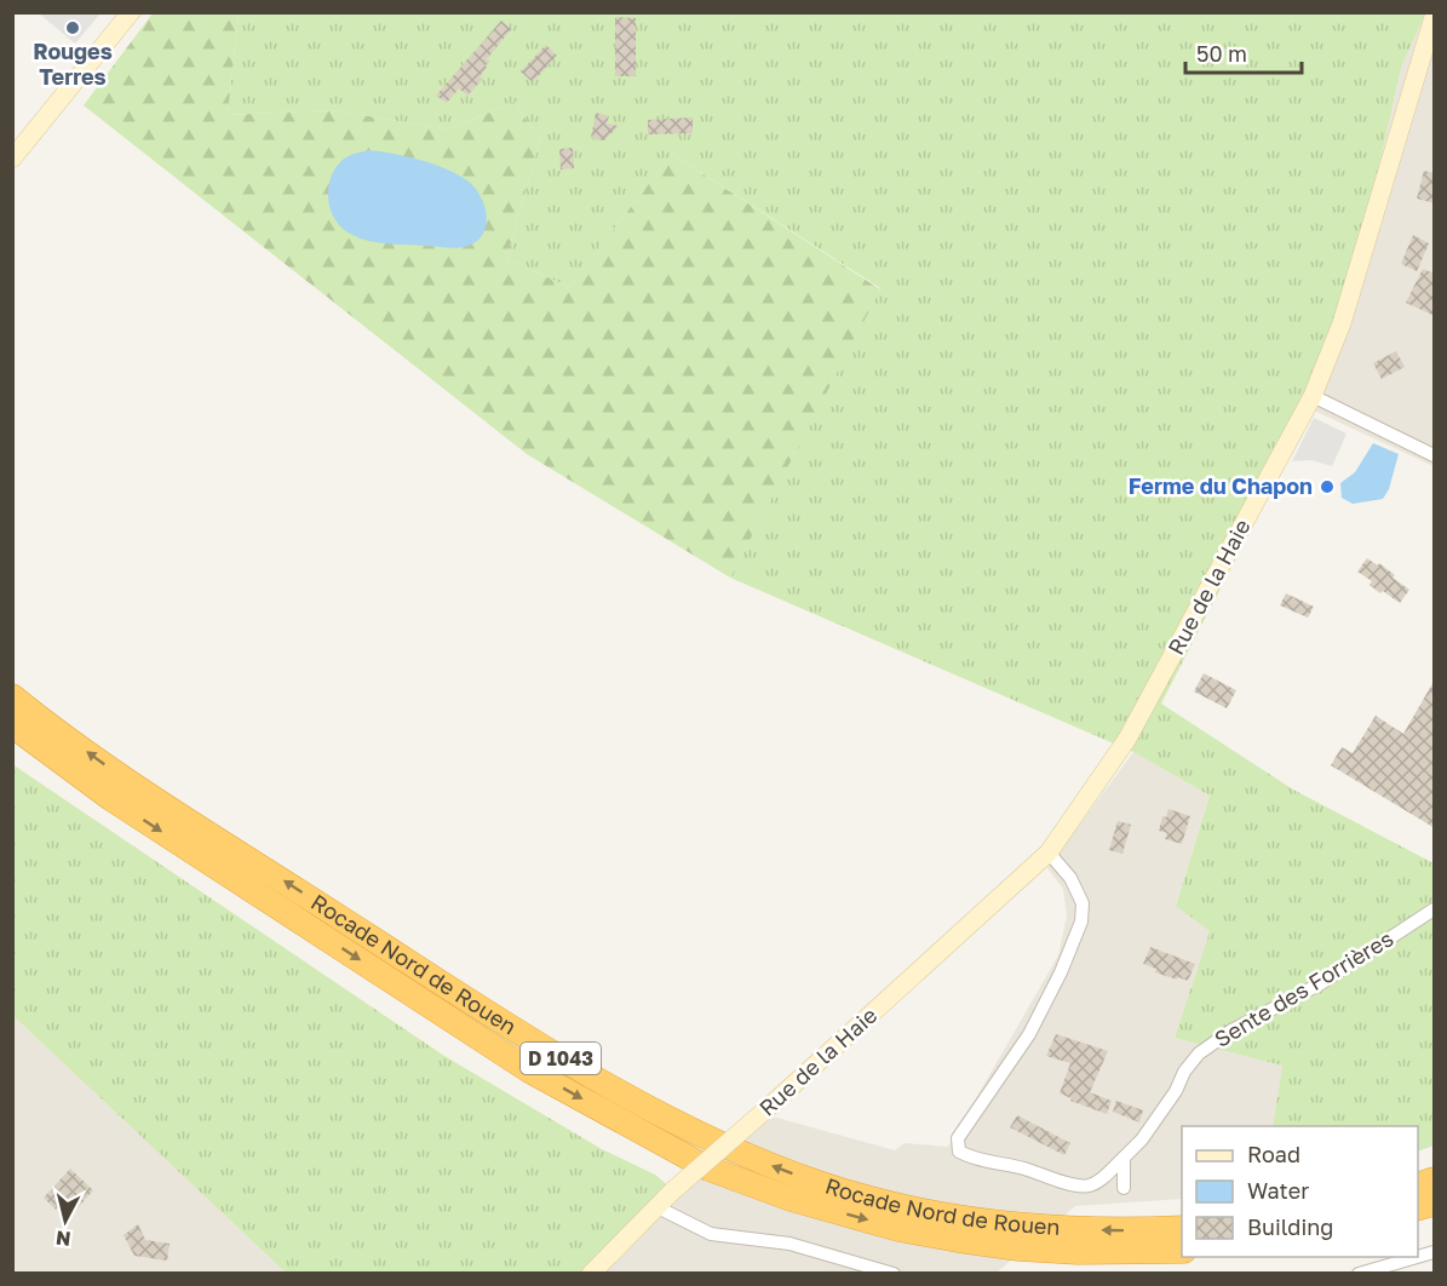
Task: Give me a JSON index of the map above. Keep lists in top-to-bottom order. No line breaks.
{"streets":{"highway":["Rocade Nord de Rouen","D 1043"],"street":["Rue de la Haie","Sente des Forrières"]},"places":["Rouges Terres","Ferme du Chapon"],"legend":["Road","Water","Building"],"scale_bar":"50 m","north":"bottom"}
